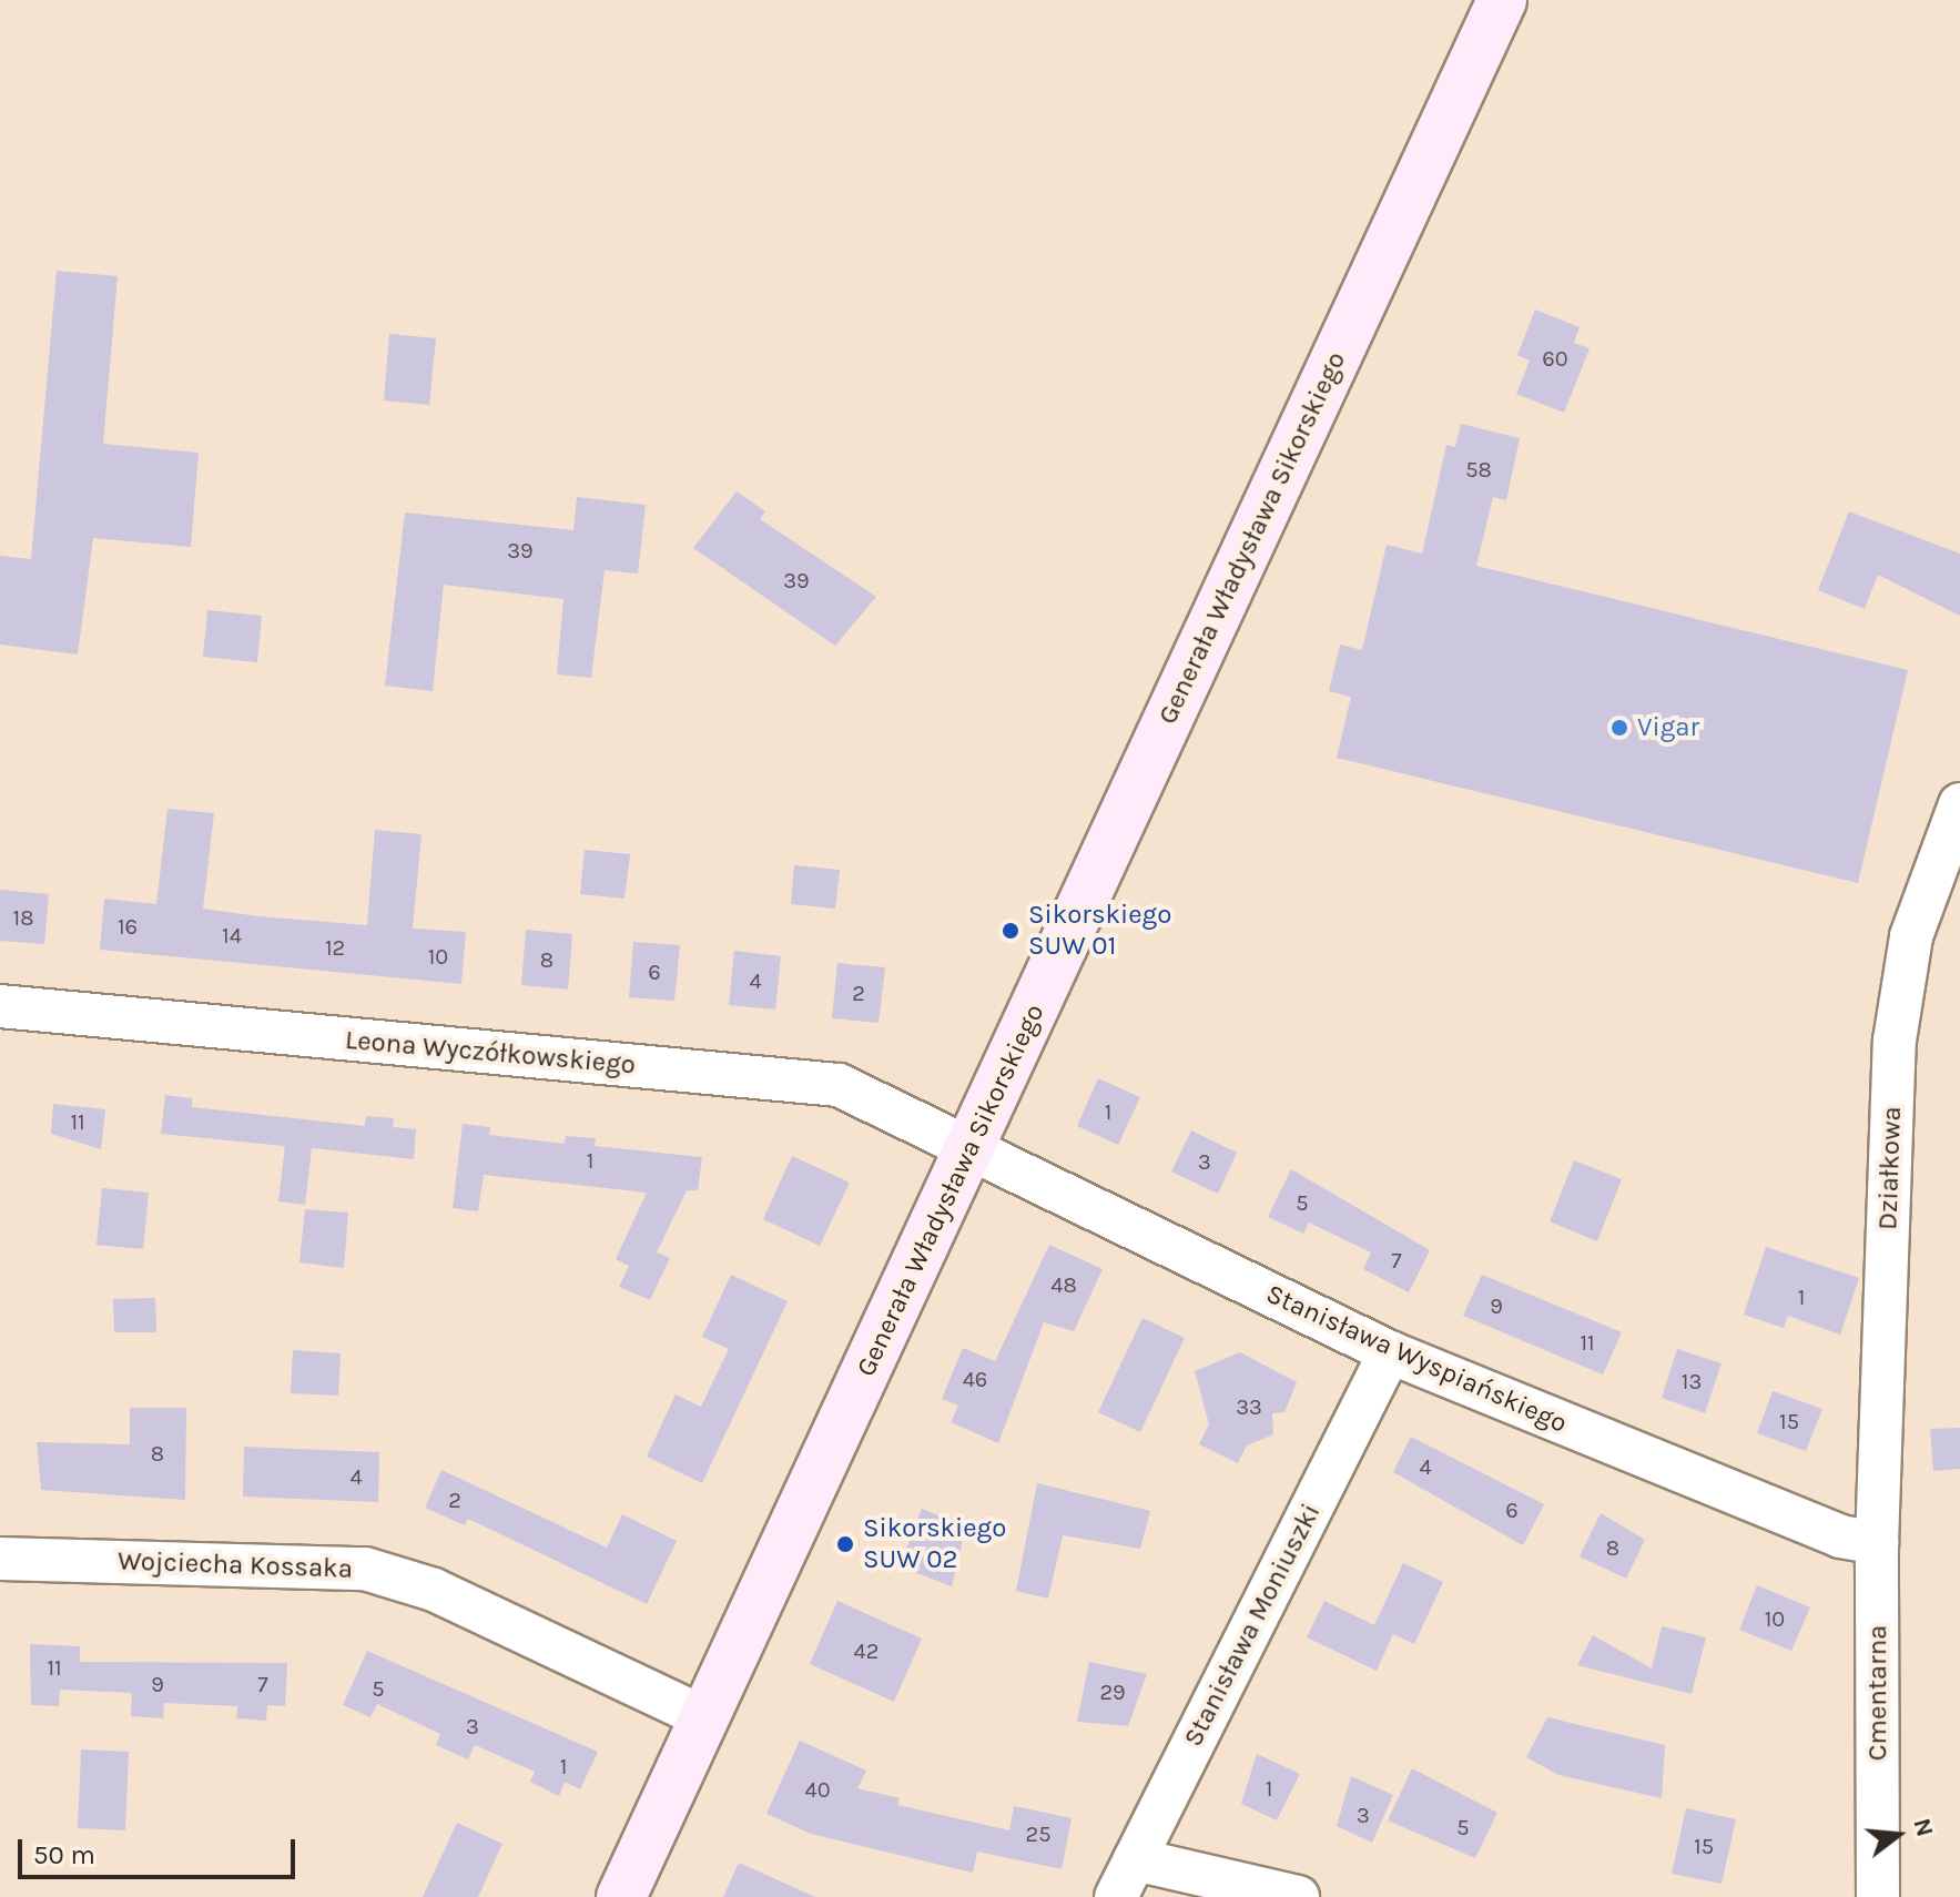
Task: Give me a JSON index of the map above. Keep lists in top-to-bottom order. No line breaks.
{"streets":{"street":["Generała Władysława Sikorskiego","Leona Wyczółkowskiego","Działkowa","Stanisława Wyspiańskiego","Wojciecha Kossaka","Stanisława Moniuszki","Cmentarna"]},"crossings":[["Generała Władysława Sikorskiego","Leona Wyczółkowskiego"],["Generała Władysława Sikorskiego","Stanisława Wyspiańskiego"],["Generała Władysława Sikorskiego","Wojciecha Kossaka"],["Leona Wyczółkowskiego","Stanisława Wyspiańskiego"],["Działkowa","Stanisława Wyspiańskiego"],["Działkowa","Cmentarna"],["Stanisława Wyspiańskiego","Stanisława Moniuszki"],["Stanisława Wyspiańskiego","Cmentarna"]],"places":["Vigar","Sikorskiego SUW 01","Sikorskiego SUW 02"],"house_numbers":["60","58","39","39","18","16","14","12","10","8","6","4","2","1","11","1","3","5","7","48","1","9","11","46","13","33","15","8","4","4","2","6","8","10","42","11","9","7","5","29","3","1","1","40","3","5","25","15"],"scale_bar":"50 m","north":"right"}
